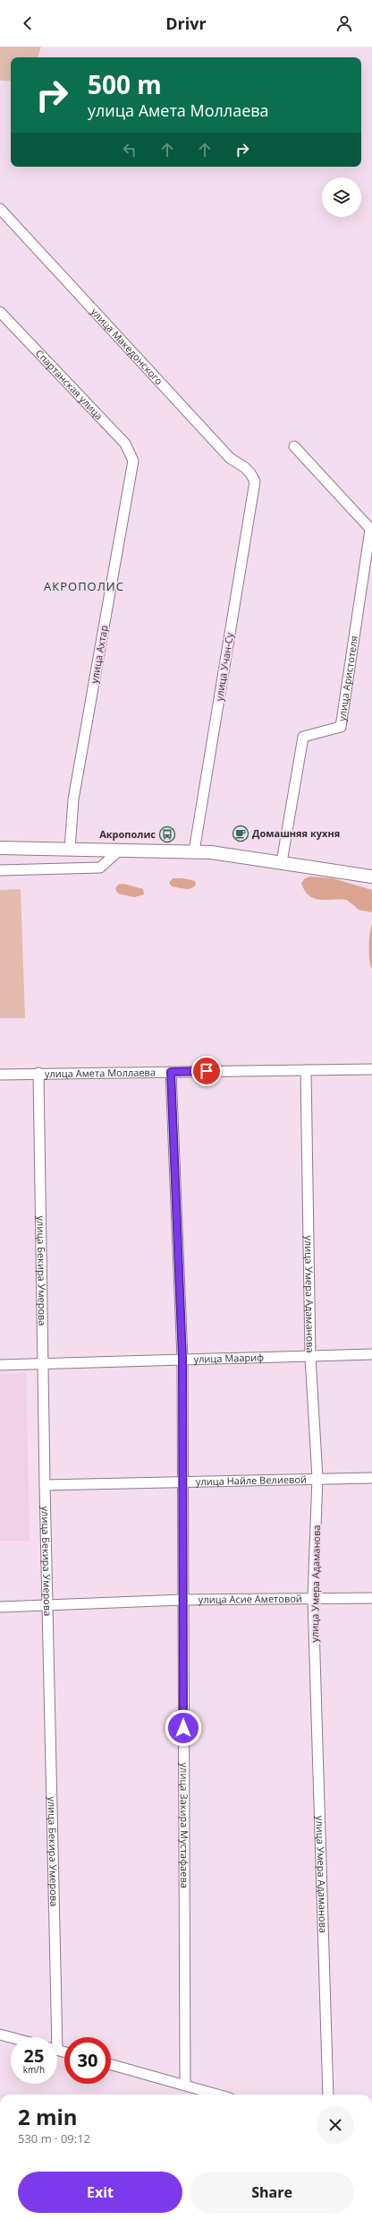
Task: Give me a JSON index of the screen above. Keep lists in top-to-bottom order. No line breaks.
{"streets":{"street":["улица Македонского","Спартанская улица","улица Ахтар","улица Учан-Су","улица Аристотеля","улица Амета Моллаева","улица Бекира Умерова","улица Умера Адаманова","улица Маариф","улица Найле Велиевой","улица Асие Аметовой","улица Закира Мустафаева"]},"crossings":[["улица Македонского","улица Учан-Су"],["Спартанская улица","улица Ахтар"],["улица Амета Моллаева","улица Бекира Умерова"],["улица Амета Моллаева","улица Умера Адаманова"],["улица Амета Моллаева","улица Закира Мустафаева"],["улица Бекира Умерова","улица Маариф"],["улица Бекира Умерова","улица Найле Велиевой"],["улица Бекира Умерова","улица Асие Аметовой"],["улица Умера Адаманова","улица Маариф"],["улица Умера Адаманова","улица Найле Велиевой"],["улица Умера Адаманова","улица Асие Аметовой"],["улица Маариф","улица Закира Мустафаева"],["улица Найле Велиевой","улица Закира Мустафаева"],["улица Асие Аметовой","улица Закира Мустафаева"]],"districts":["АКРОПОЛИС"],"places":{"cafe":["Домашняя кухня"],"bus stop":["Акрополис"]},"page":{"header":"Drivr","turn":["500 m","улица Амета Моллаева"],"speed":"25 km/h","limit":"30","heading":["2 min","530 m · 09:12"],"buttons":["Exit","Share"]}}
